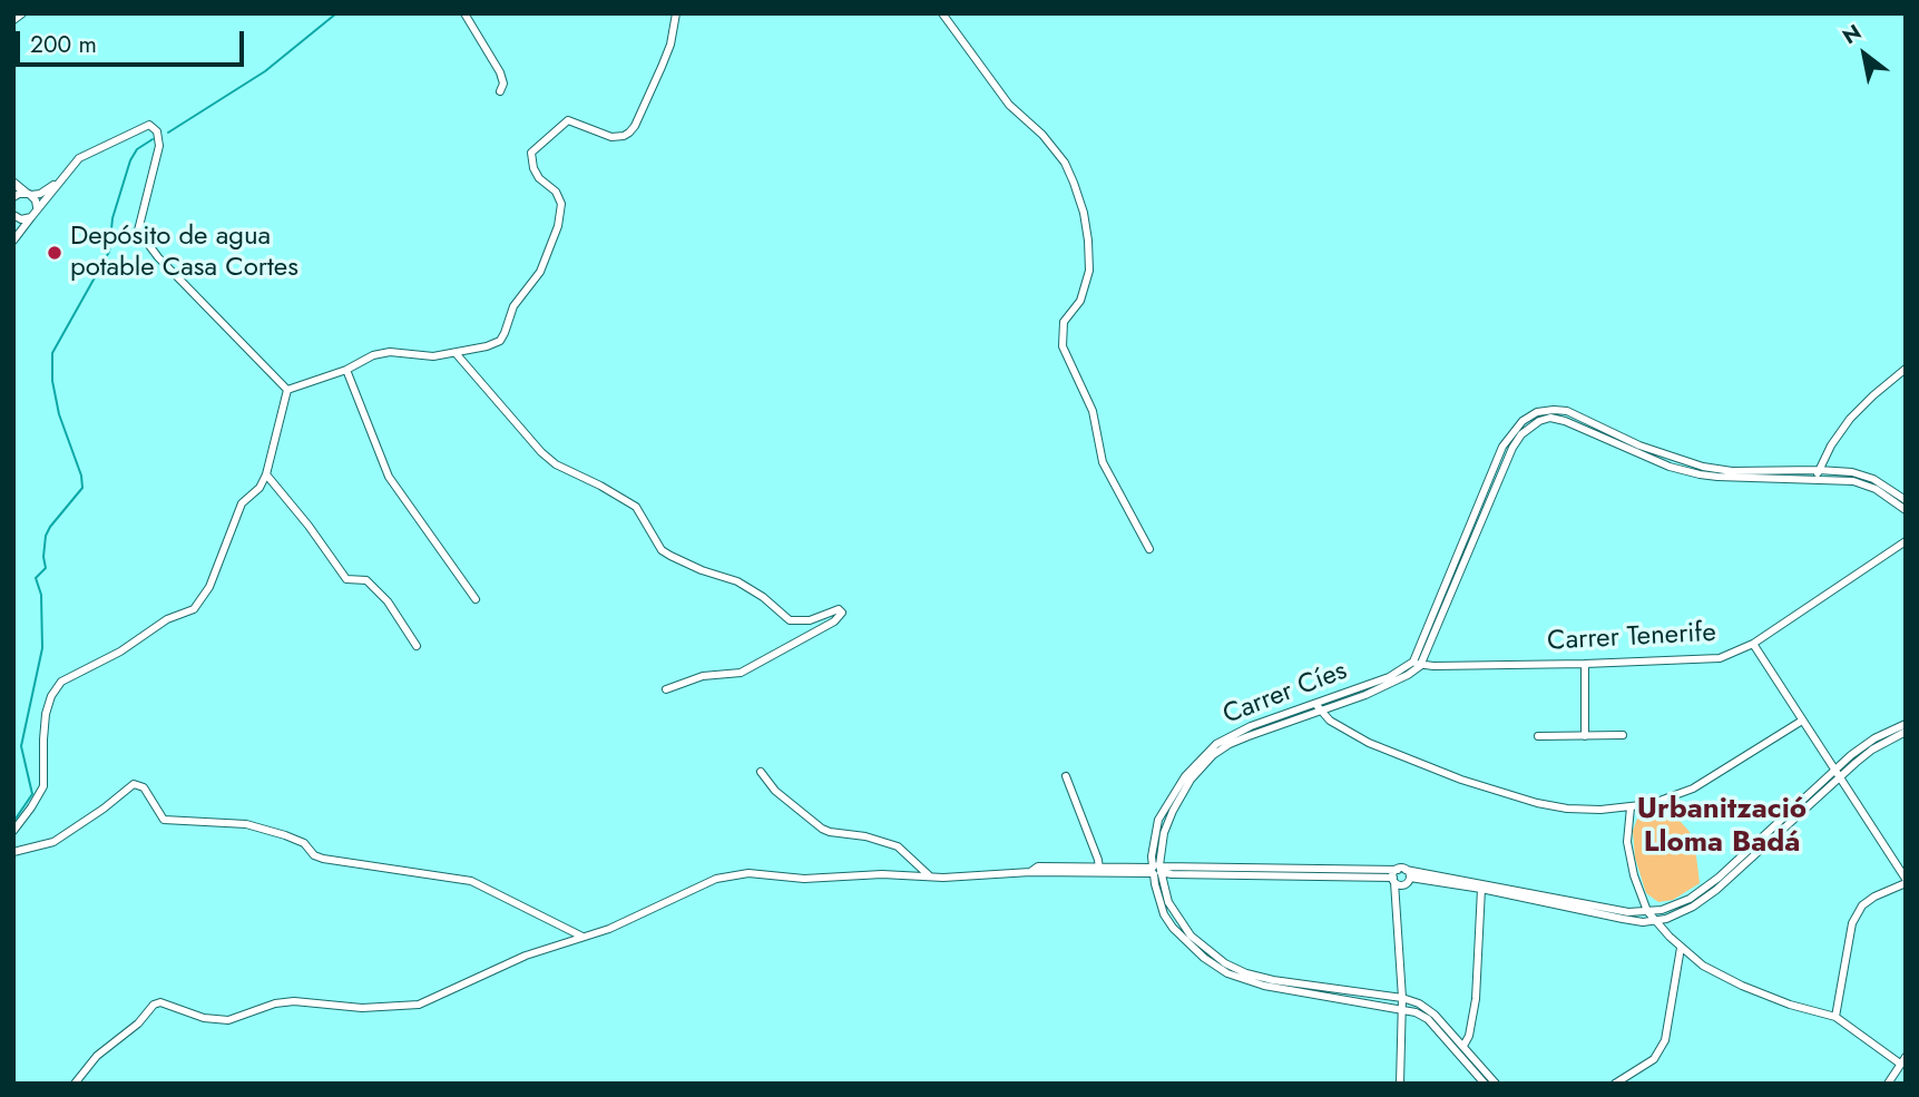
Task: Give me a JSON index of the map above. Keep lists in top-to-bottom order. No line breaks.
{"streets":{"street":["Carrer Tenerife","Carrer Cíes"]},"crossings":[["Carrer Tenerife","Carrer Cíes"]],"districts":["Urbanització Lloma Badá"],"places":["Depósito de agua potable Casa Cortes"],"scale_bar":"200 m","north":"top left"}
